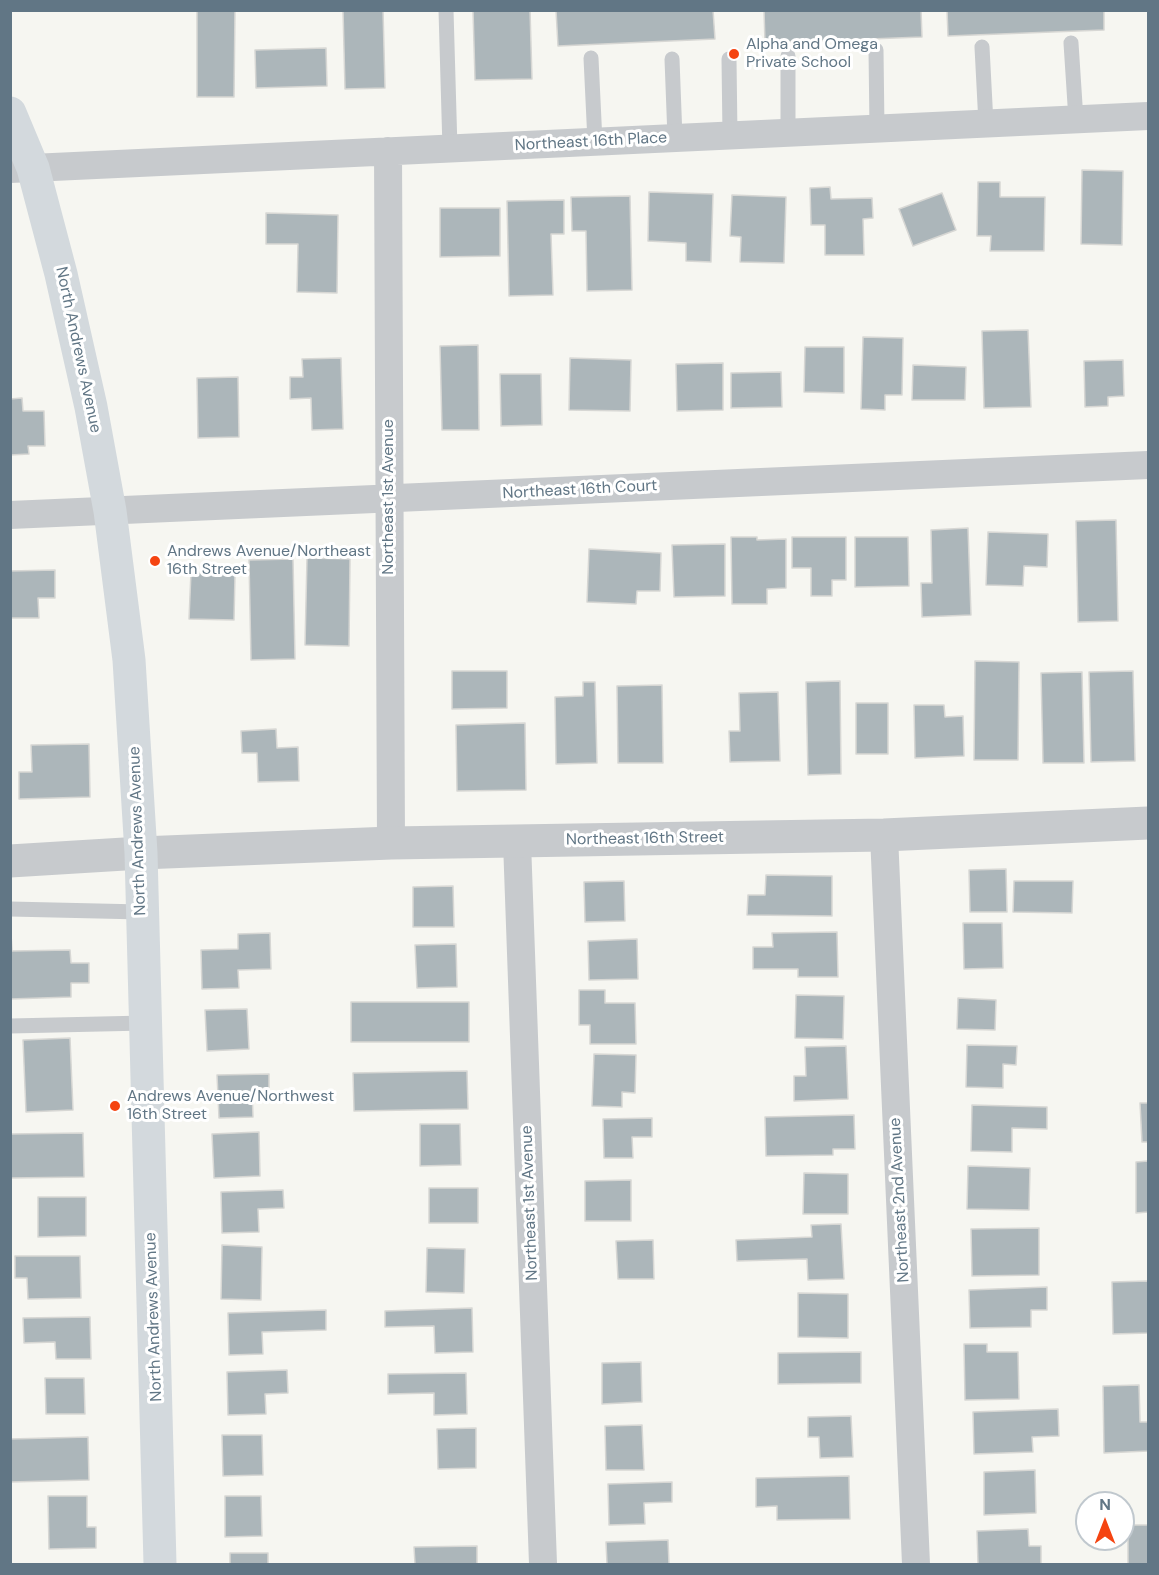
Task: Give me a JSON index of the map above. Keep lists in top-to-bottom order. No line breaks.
{"streets":{"main road":["North Andrews Avenue"],"street":["Northeast 16th Place","Northeast 16th Court","Northeast 1st Avenue","Northeast 16th Street","Northeast 2nd Avenue"]},"crossings":[["Northeast 16th Place","North Andrews Avenue"],["Northeast 16th Place","Northeast 1st Avenue"],["North Andrews Avenue","Northeast 16th Court"],["North Andrews Avenue","Northeast 16th Street"],["Northeast 16th Court","Northeast 1st Avenue"],["Northeast 1st Avenue","Northeast 16th Street"],["Northeast 16th Street","Northeast 2nd Avenue"]],"places":["Alpha and Omega Private School","Andrews Avenue/Northeast 16th Street","Andrews Avenue/Northwest 16th Street"],"north":"top"}
